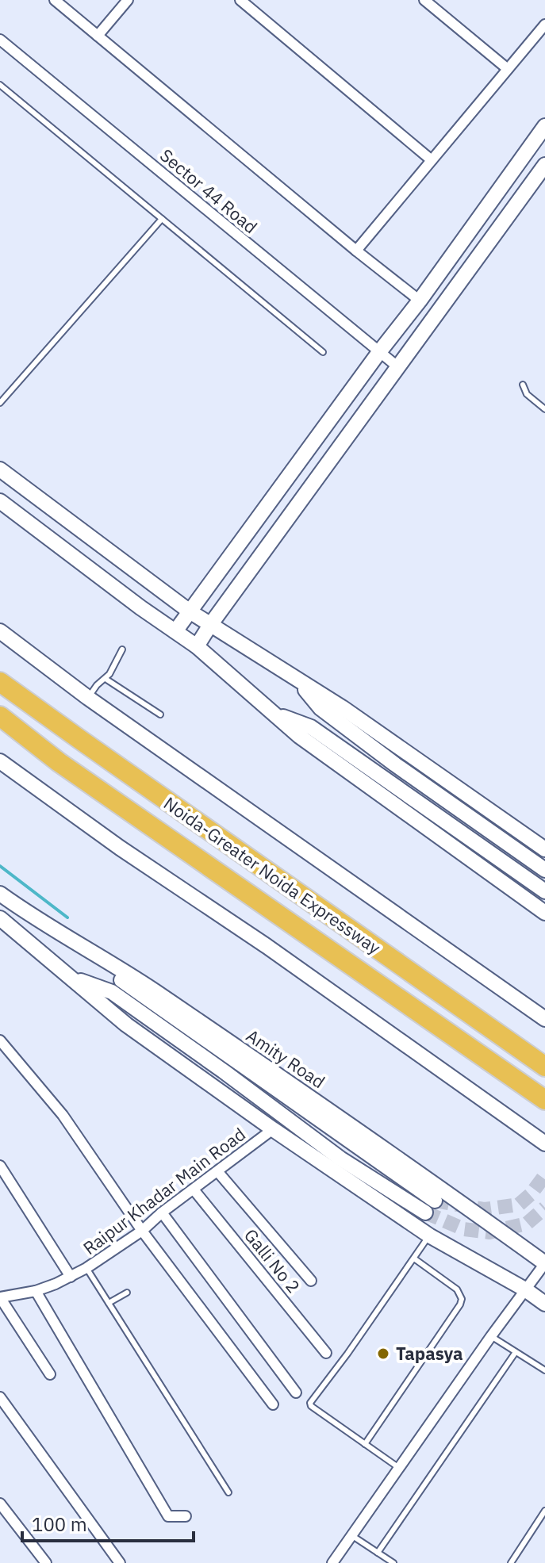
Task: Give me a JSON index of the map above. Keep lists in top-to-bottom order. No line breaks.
{"streets":{"highway":["Noida-Greater Noida Expressway"],"street":["Sector 44 Road","Amity Road","Raipur Khadar Main Road","Galli No 2"]},"crossings":[["Raipur Khadar Main Road","Galli No 2"]],"places":["Tapasya"],"scale_bar":"100 m"}
